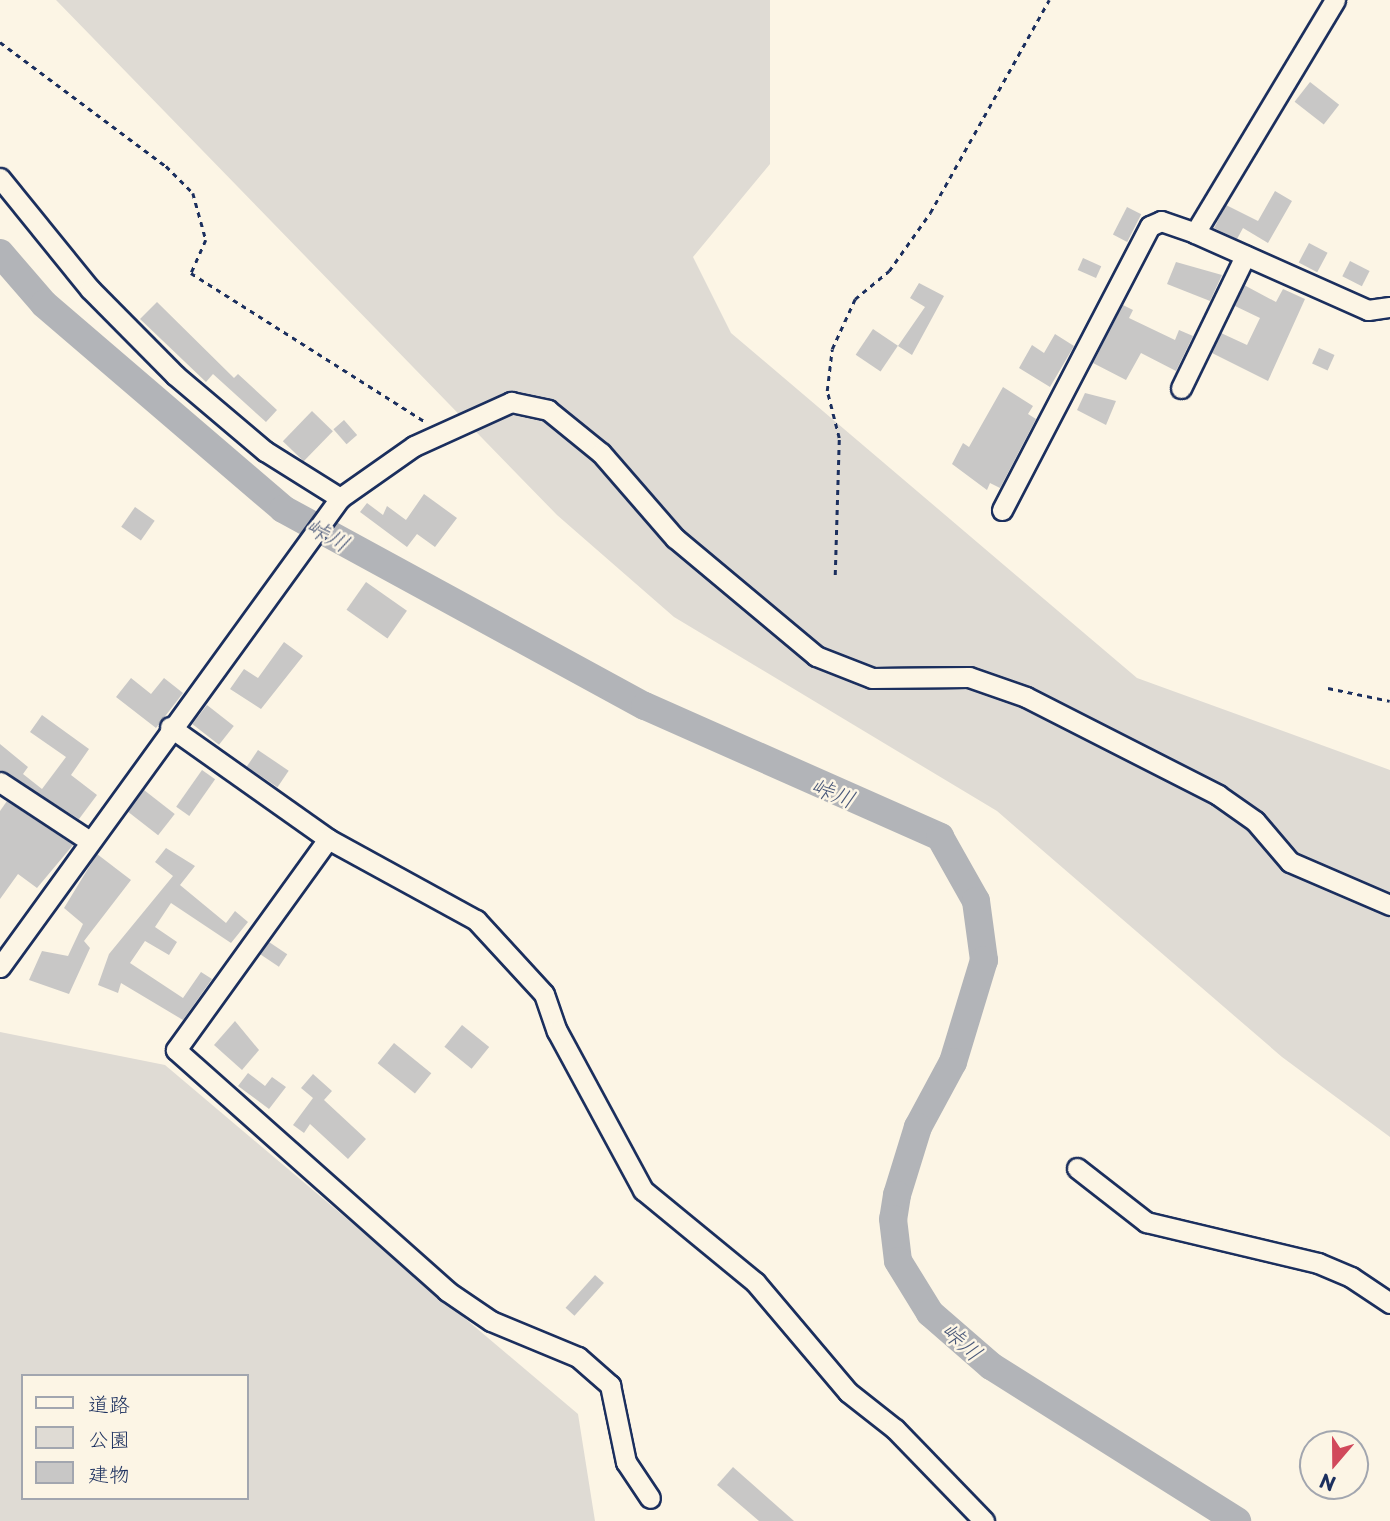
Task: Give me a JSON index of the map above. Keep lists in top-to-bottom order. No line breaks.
{"water":["峠川"],"legend":["道路","公園","建物"],"north":"bottom"}
